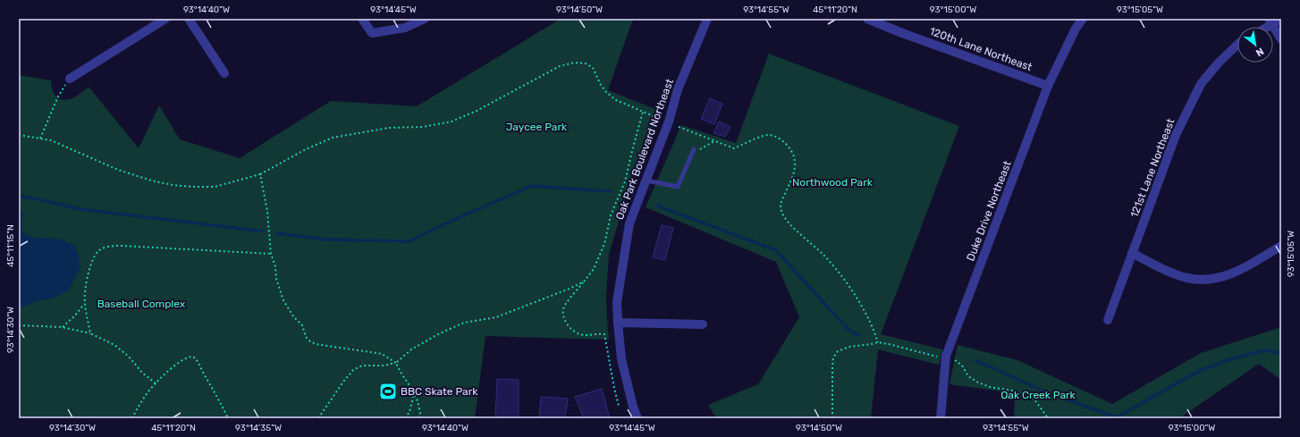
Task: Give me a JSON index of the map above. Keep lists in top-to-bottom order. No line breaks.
{"streets":{"street":["120th Lane Northeast","Oak Park Boulevard Northeast","121st Lane Northeast","Duke Drive Northeast"]},"crossings":[["120th Lane Northeast","Duke Drive Northeast"]],"parks":["Jaycee Park","Northwood Park","Baseball Complex","Oak Creek Park"],"places":{"sports":["BBC Skate Park"]},"north":"bottom right","coordinates":["93°14'40\"W","93°14'45\"W","93°14'50\"W","93°14'55\"W","45°11'20\"N","93°15'00\"W","93°15'05\"W","45°11'15\"N","93°14'30\"W","93°14'35\"W"]}
